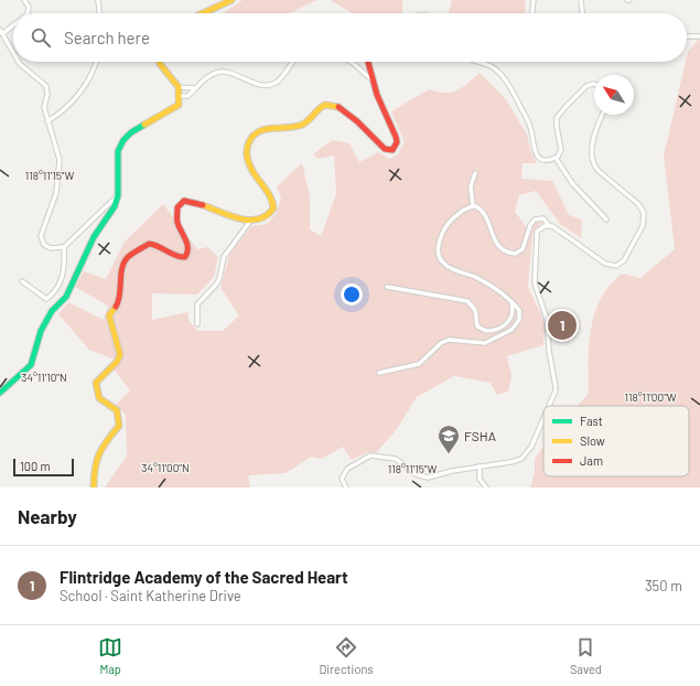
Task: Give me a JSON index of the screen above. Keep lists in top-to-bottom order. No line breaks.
{"places":{"school or university":["FSHA"]},"legend":["Fast","Slow","Jam"],"scale_bar":"100 m","north":"top left","page":{"search":"Search here","pins":"1","scale":"100 m","heading":"Nearby","list":[{"mark":"1","name":"Flintridge Academy of the Sacred Heart","note":"School · Saint Katherine Drive","value":"350 m"}],"nav":["Map","Directions","Saved"]},"coordinates":["118°11'15\"W","34°11'10\"N","118°11'00\"W","34°11'00\"N"]}
